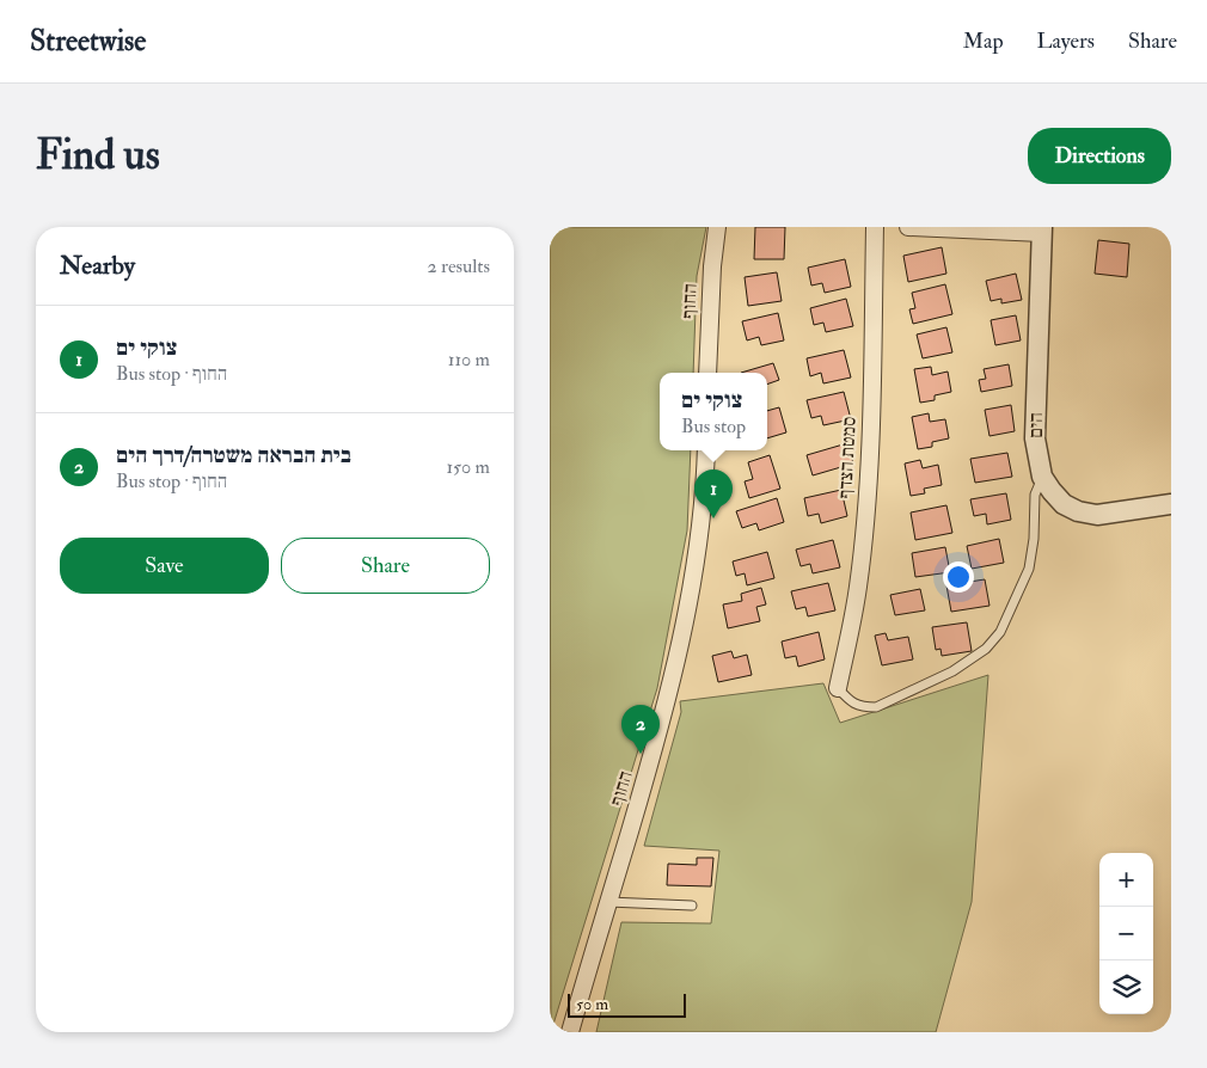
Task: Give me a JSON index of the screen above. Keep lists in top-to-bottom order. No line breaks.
{"streets":{"street":["החוף","הים","סמטת הצדף"]},"scale_bar":"50 m","page":{"header":"Streetwise","nav":["Map","Layers","Share"],"buttons":["Directions",["Save","Share"]],"title":"Find us","heading":["Nearby","2 results"],"list":[{"mark":"1","name":"צוקי ים","note":"Bus stop · החוף","value":"110 m"},{"mark":"2","name":"בית הבראה משטרה/דרך הים","note":"Bus stop · החוף","value":"150 m"}],"popup":["צוקי ים","Bus stop"],"pins":["1","2"],"map_buttons":["+","−"],"scale":"50 m"}}
